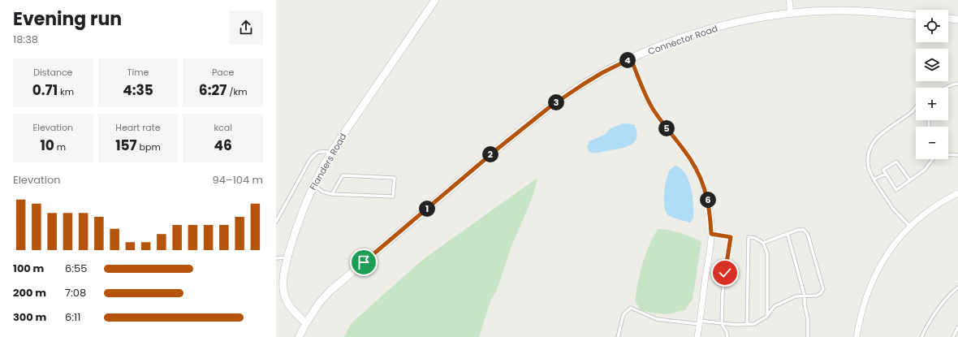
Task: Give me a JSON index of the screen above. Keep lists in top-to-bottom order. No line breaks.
{"streets":{"street":["Connector Road","Flanders Road"]},"crossings":[["Connector Road","Flanders Road"]],"page":{"heading":["Evening run","18:38"],"map_buttons":["+","−"],"pins":["4","3","5","2","6","1"],"stats":[["Distance","0.71 km"],["Time","4:35"],["Pace","6:27 /km"],["Elevation","10 m"],["Heart rate","157 bpm"],["kcal","46"]],"chart":["Elevation","94–104 m"],"list":[{"name":"100 m","note":"6:55"},{"name":"200 m","note":"7:08"},{"name":"300 m","note":"6:11"}]}}
